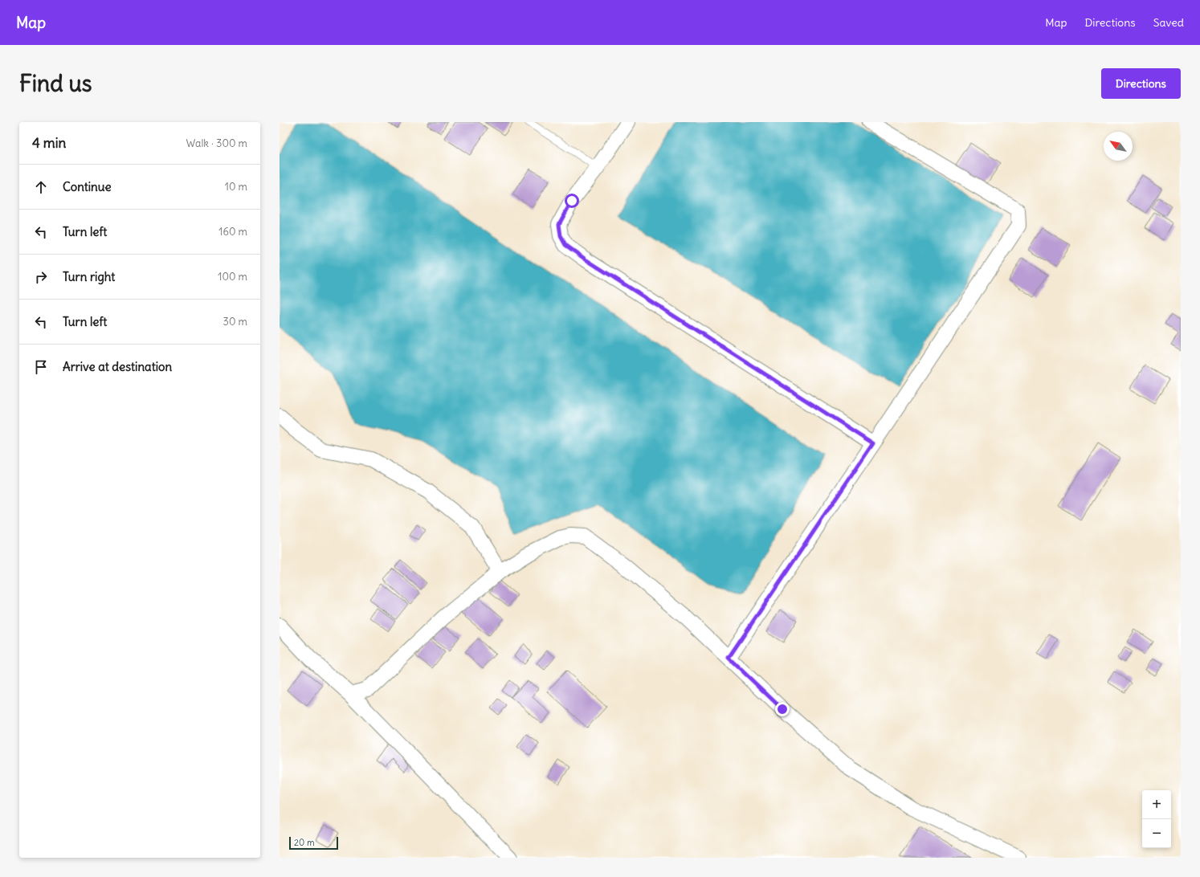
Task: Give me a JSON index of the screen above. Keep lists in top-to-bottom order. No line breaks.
{"scale_bar":"20 m","north":"top left","page":{"header":"Map","nav":["Map","Directions","Saved"],"buttons":"Directions","title":"Find us","heading":["4 min","Walk · 300 m"],"list":[["Continue","10 m"],["Turn left","160 m"],["Turn right","100 m"],["Turn left","30 m"],"Arrive at destination"],"map_buttons":["+","−"],"scale":"20 m"}}
